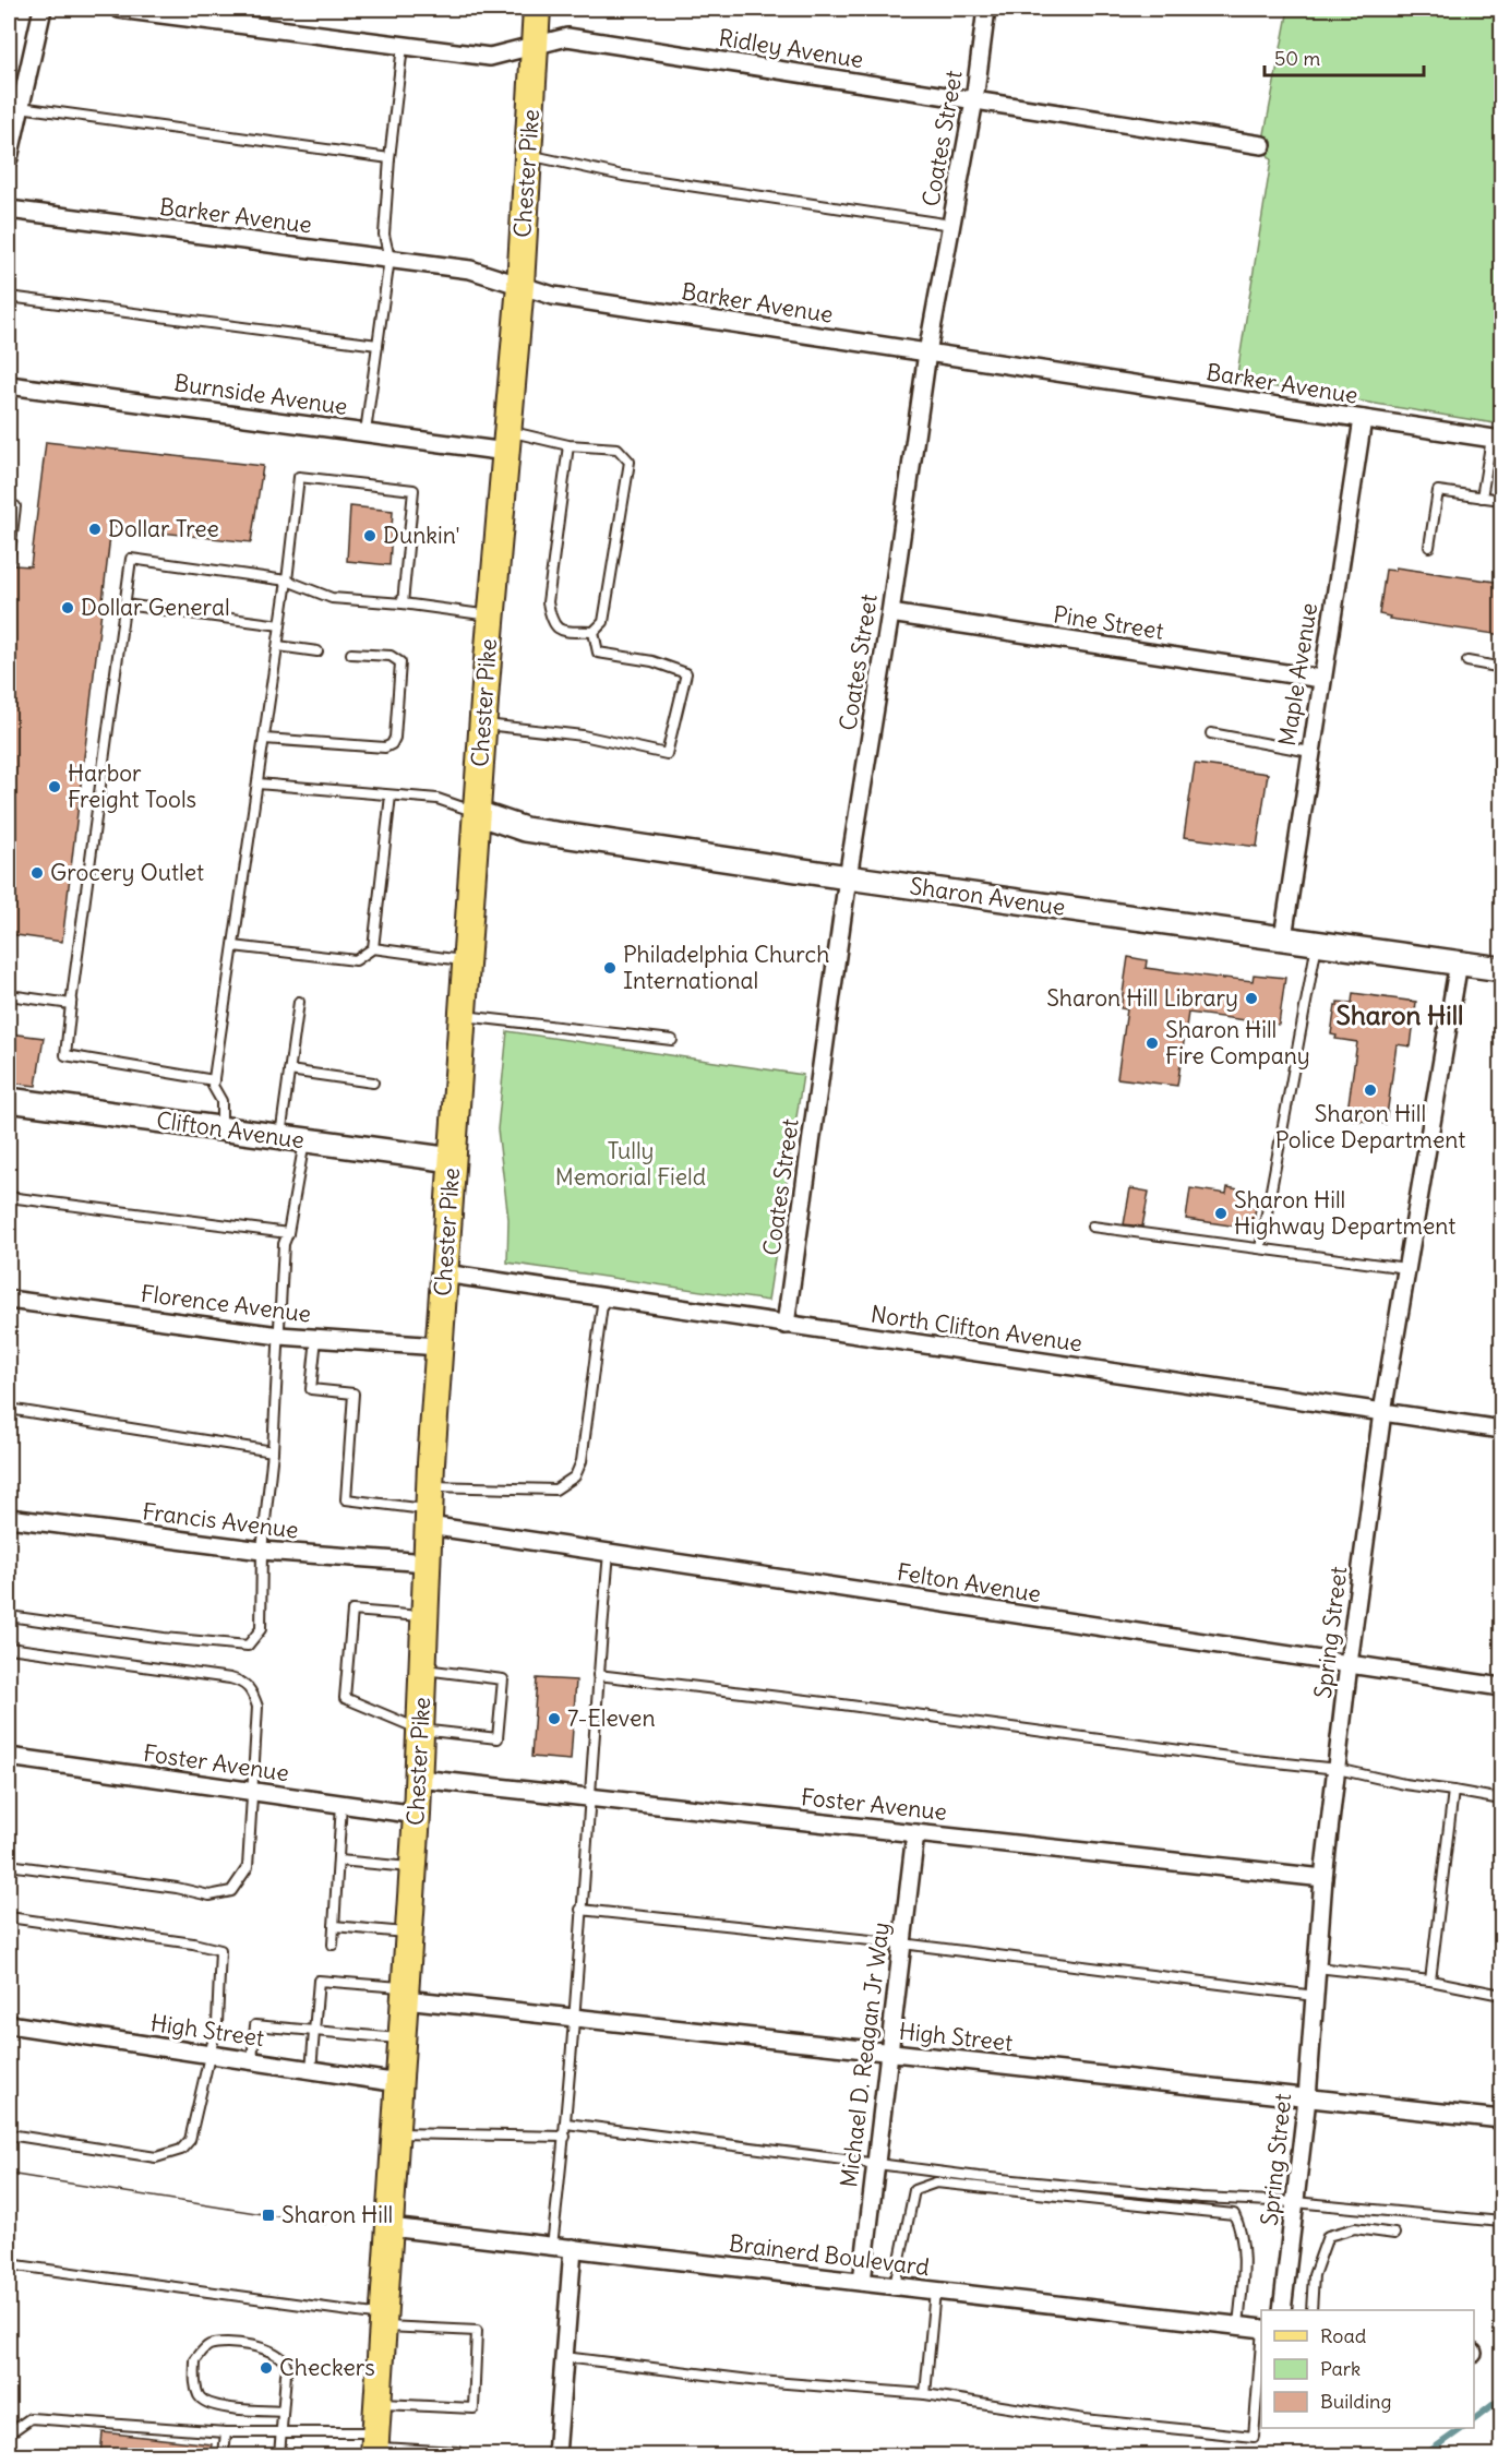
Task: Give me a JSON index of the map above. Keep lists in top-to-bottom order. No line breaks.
{"streets":{"main road":["Chester Pike"],"street":["Ridley Avenue","Coates Street","Barker Avenue","Burnside Avenue","Pine Street","Maple Avenue","Sharon Avenue","Clifton Avenue","Florence Avenue","North Clifton Avenue","Francis Avenue","Felton Avenue","Spring Street","Foster Avenue","High Street","Michael D. Reagan Jr Way","Brainerd Boulevard"]},"crossings":[["Ridley Avenue","Coates Street"],["Ridley Avenue","Chester Pike"],["Coates Street","Barker Avenue"],["Coates Street","Pine Street"],["Coates Street","Sharon Avenue"],["Coates Street","North Clifton Avenue"],["Chester Pike","Barker Avenue"],["Chester Pike","Burnside Avenue"],["Chester Pike","Sharon Avenue"],["Chester Pike","Clifton Avenue"],["Chester Pike","Florence Avenue"],["Chester Pike","North Clifton Avenue"],["Chester Pike","Francis Avenue"],["Chester Pike","Felton Avenue"],["Chester Pike","Foster Avenue"],["Chester Pike","High Street"],["Chester Pike","Brainerd Boulevard"],["Barker Avenue","Maple Avenue"],["Pine Street","Maple Avenue"],["Maple Avenue","Sharon Avenue"],["Sharon Avenue","Spring Street"],["North Clifton Avenue","Spring Street"],["Felton Avenue","Spring Street"],["Spring Street","Foster Avenue"],["Spring Street","High Street"],["Foster Avenue","Michael D. Reagan Jr Way"],["High Street","Michael D. Reagan Jr Way"],["Michael D. Reagan Jr Way","Brainerd Boulevard"]],"districts":["Sharon Hill"],"parks":["Tully Memorial Field"],"places":{"other":["Dollar Tree","Dunkin'","Dollar General","Harbor Freight Tools","Grocery Outlet","Philadelphia Church International","Sharon Hill Library","Sharon Hill Fire Company","Sharon Hill Police Department","Sharon Hill Highway Department","7-Eleven","Checkers"],"transit":["Sharon Hill"]},"legend":["Road","Park","Building"],"scale_bar":"50 m"}
